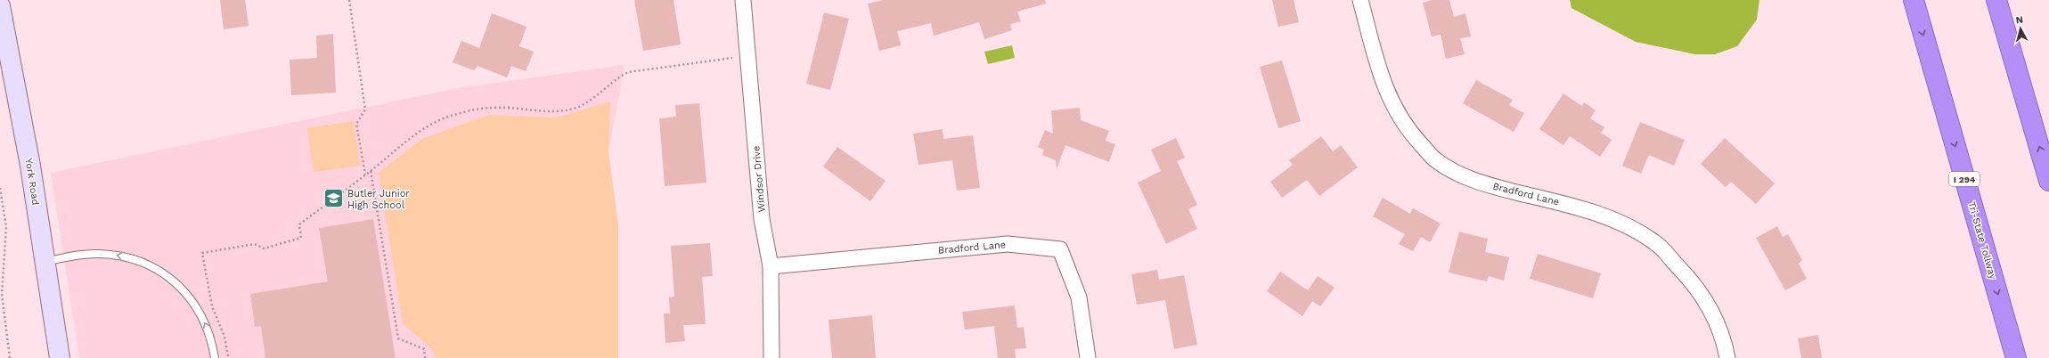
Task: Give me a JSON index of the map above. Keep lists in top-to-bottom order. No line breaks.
{"streets":{"highway":["I 294","Tri-State Tollway"],"main road":["York Road"],"street":["Windsor Drive","Bradford Lane"]},"crossings":[["Windsor Drive","Bradford Lane"]],"places":{"school or university":["Butler Junior High School"]},"north":"top"}
